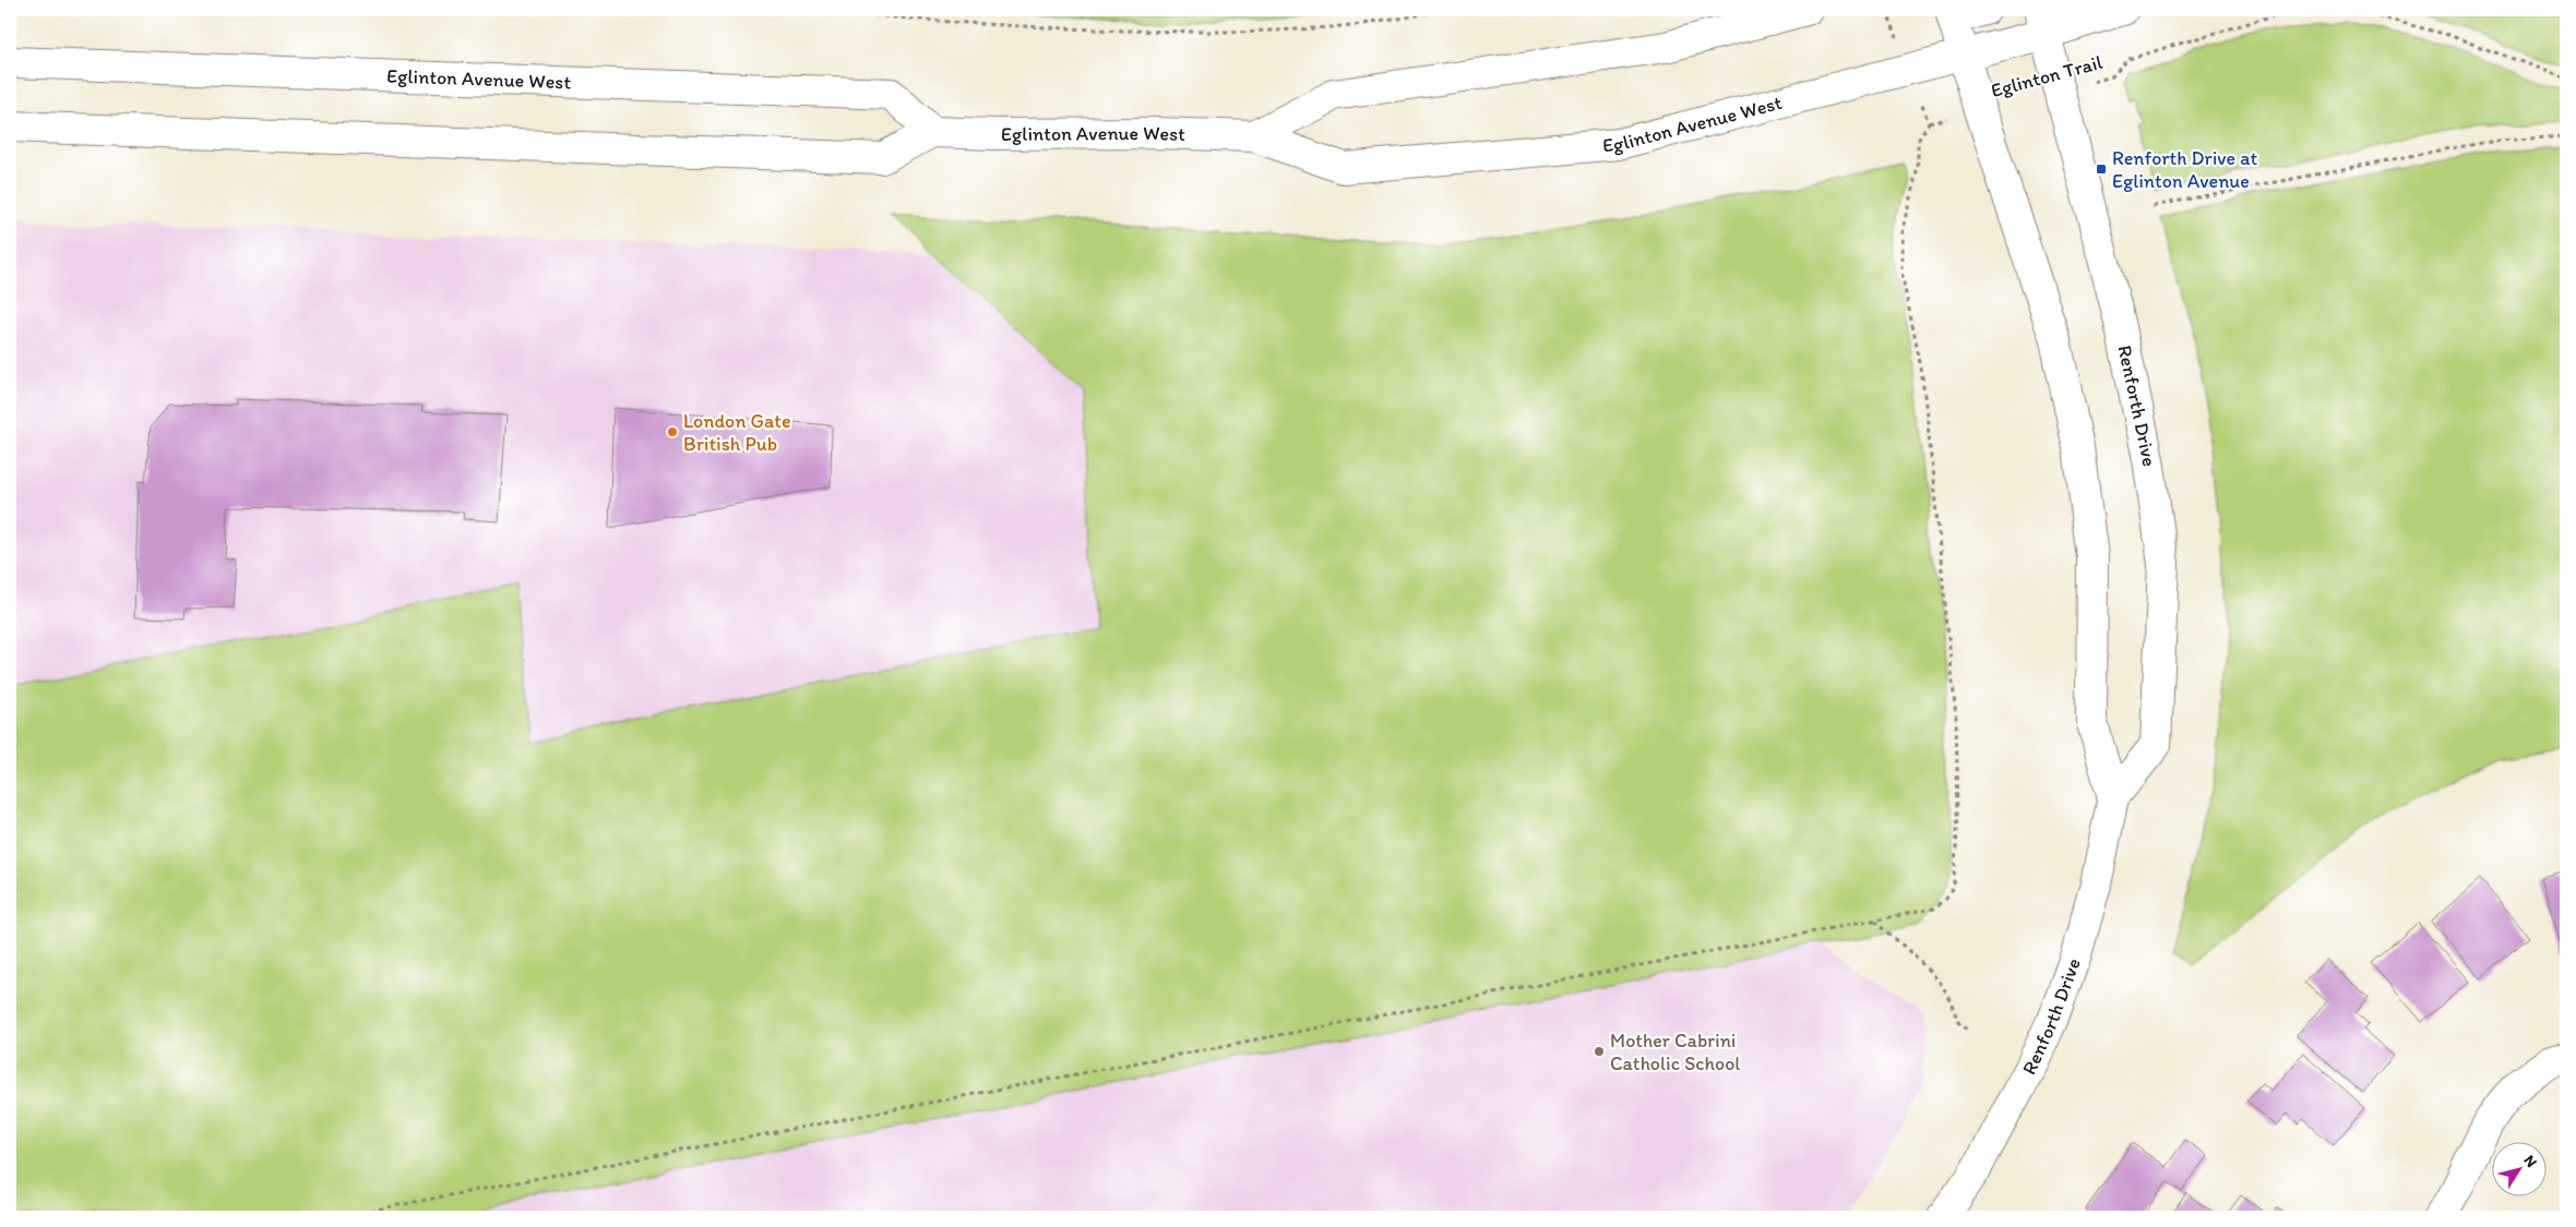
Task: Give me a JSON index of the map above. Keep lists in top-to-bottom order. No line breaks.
{"streets":{"main road":["Eglinton Avenue West","Renforth Drive"],"path":["Eglinton Trail"]},"crossings":[["Eglinton Trail","Renforth Drive"],["Eglinton Avenue West","Renforth Drive"]],"places":{"transit":["Renforth Drive at Eglinton Avenue"],"other":["London Gate British Pub","Mother Cabrini Catholic School"]},"north":"top right"}
